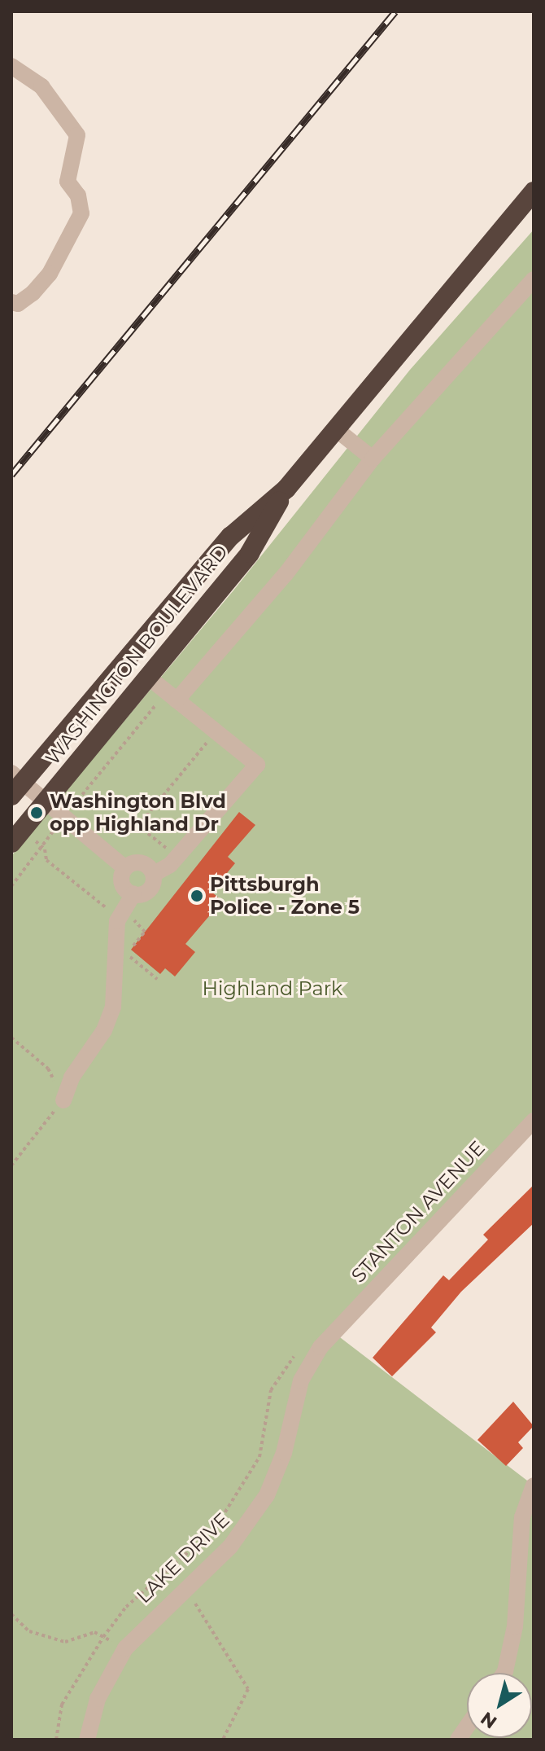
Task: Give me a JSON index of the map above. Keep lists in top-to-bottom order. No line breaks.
{"streets":{"highway":["WASHINGTON BOULEVARD"],"street":["STANTON AVENUE","LAKE DRIVE"]},"crossings":[["STANTON AVENUE","LAKE DRIVE"]],"parks":["Highland Park"],"places":["Washington Blvd opp Highland Dr","Pittsburgh Police - Zone 5"],"north":"bottom left"}
